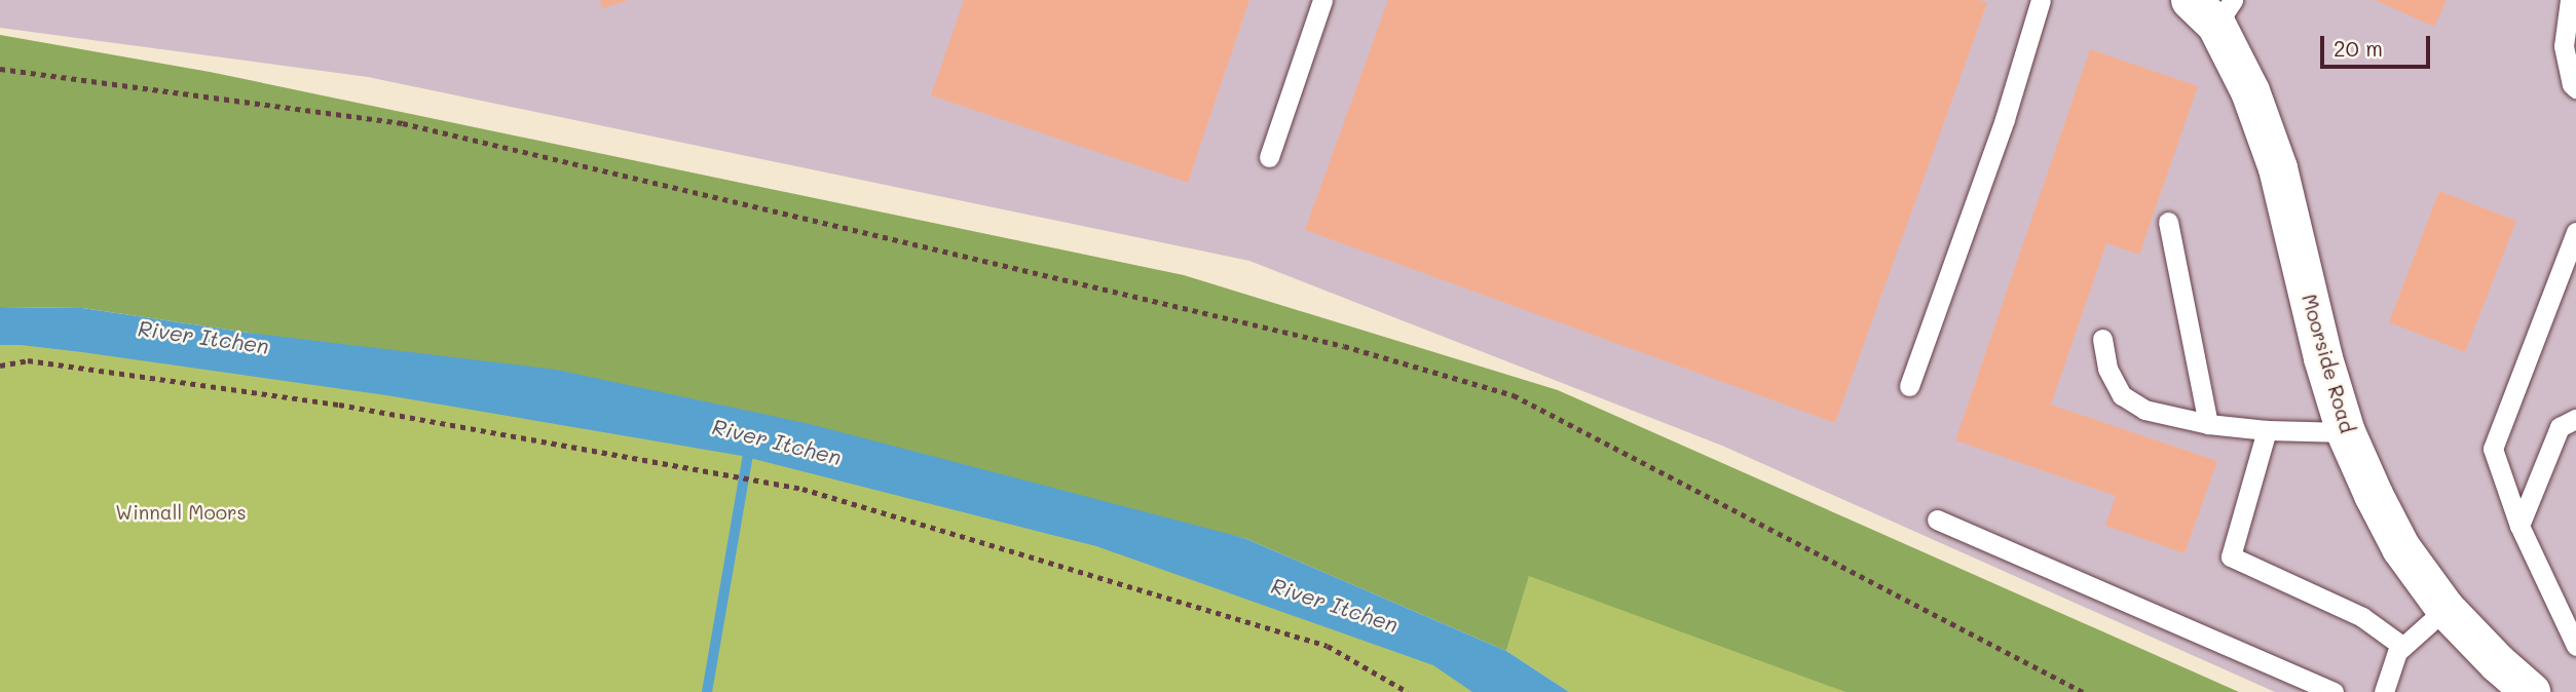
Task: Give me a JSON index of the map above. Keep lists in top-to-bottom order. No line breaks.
{"streets":{"street":["Moorside Road"]},"water":["River Itchen"],"parks":["Winnall Moors"],"scale_bar":"20 m"}
